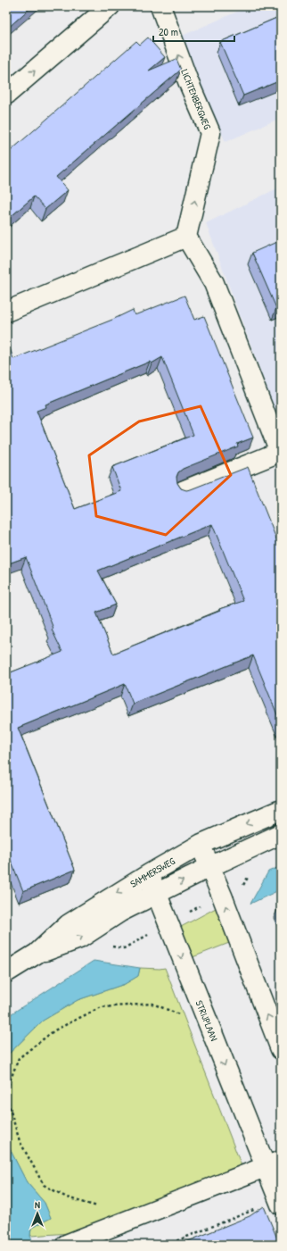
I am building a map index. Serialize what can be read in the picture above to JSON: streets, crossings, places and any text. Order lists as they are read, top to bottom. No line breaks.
{"streets":{"street":["LICHTENBERGWEG","SAMMERSWEG","STRIJPLAAN"]},"crossings":[["SAMMERSWEG","STRIJPLAAN"]],"one_way":["LICHTENBERGWEG"],"scale_bar":"20 m","north":"top"}
